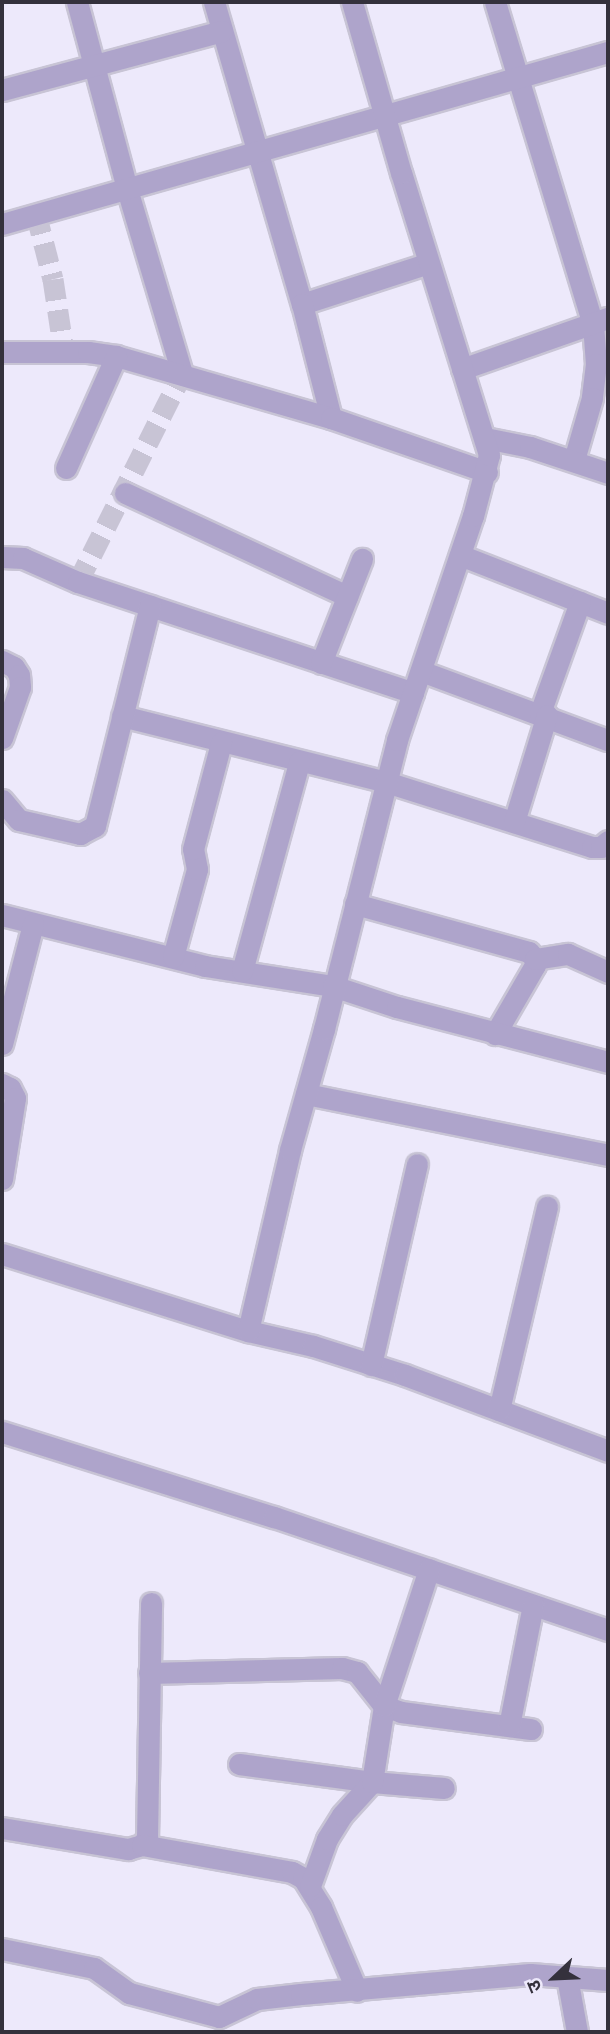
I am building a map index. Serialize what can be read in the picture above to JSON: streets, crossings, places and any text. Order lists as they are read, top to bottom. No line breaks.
{"north":"bottom left"}
